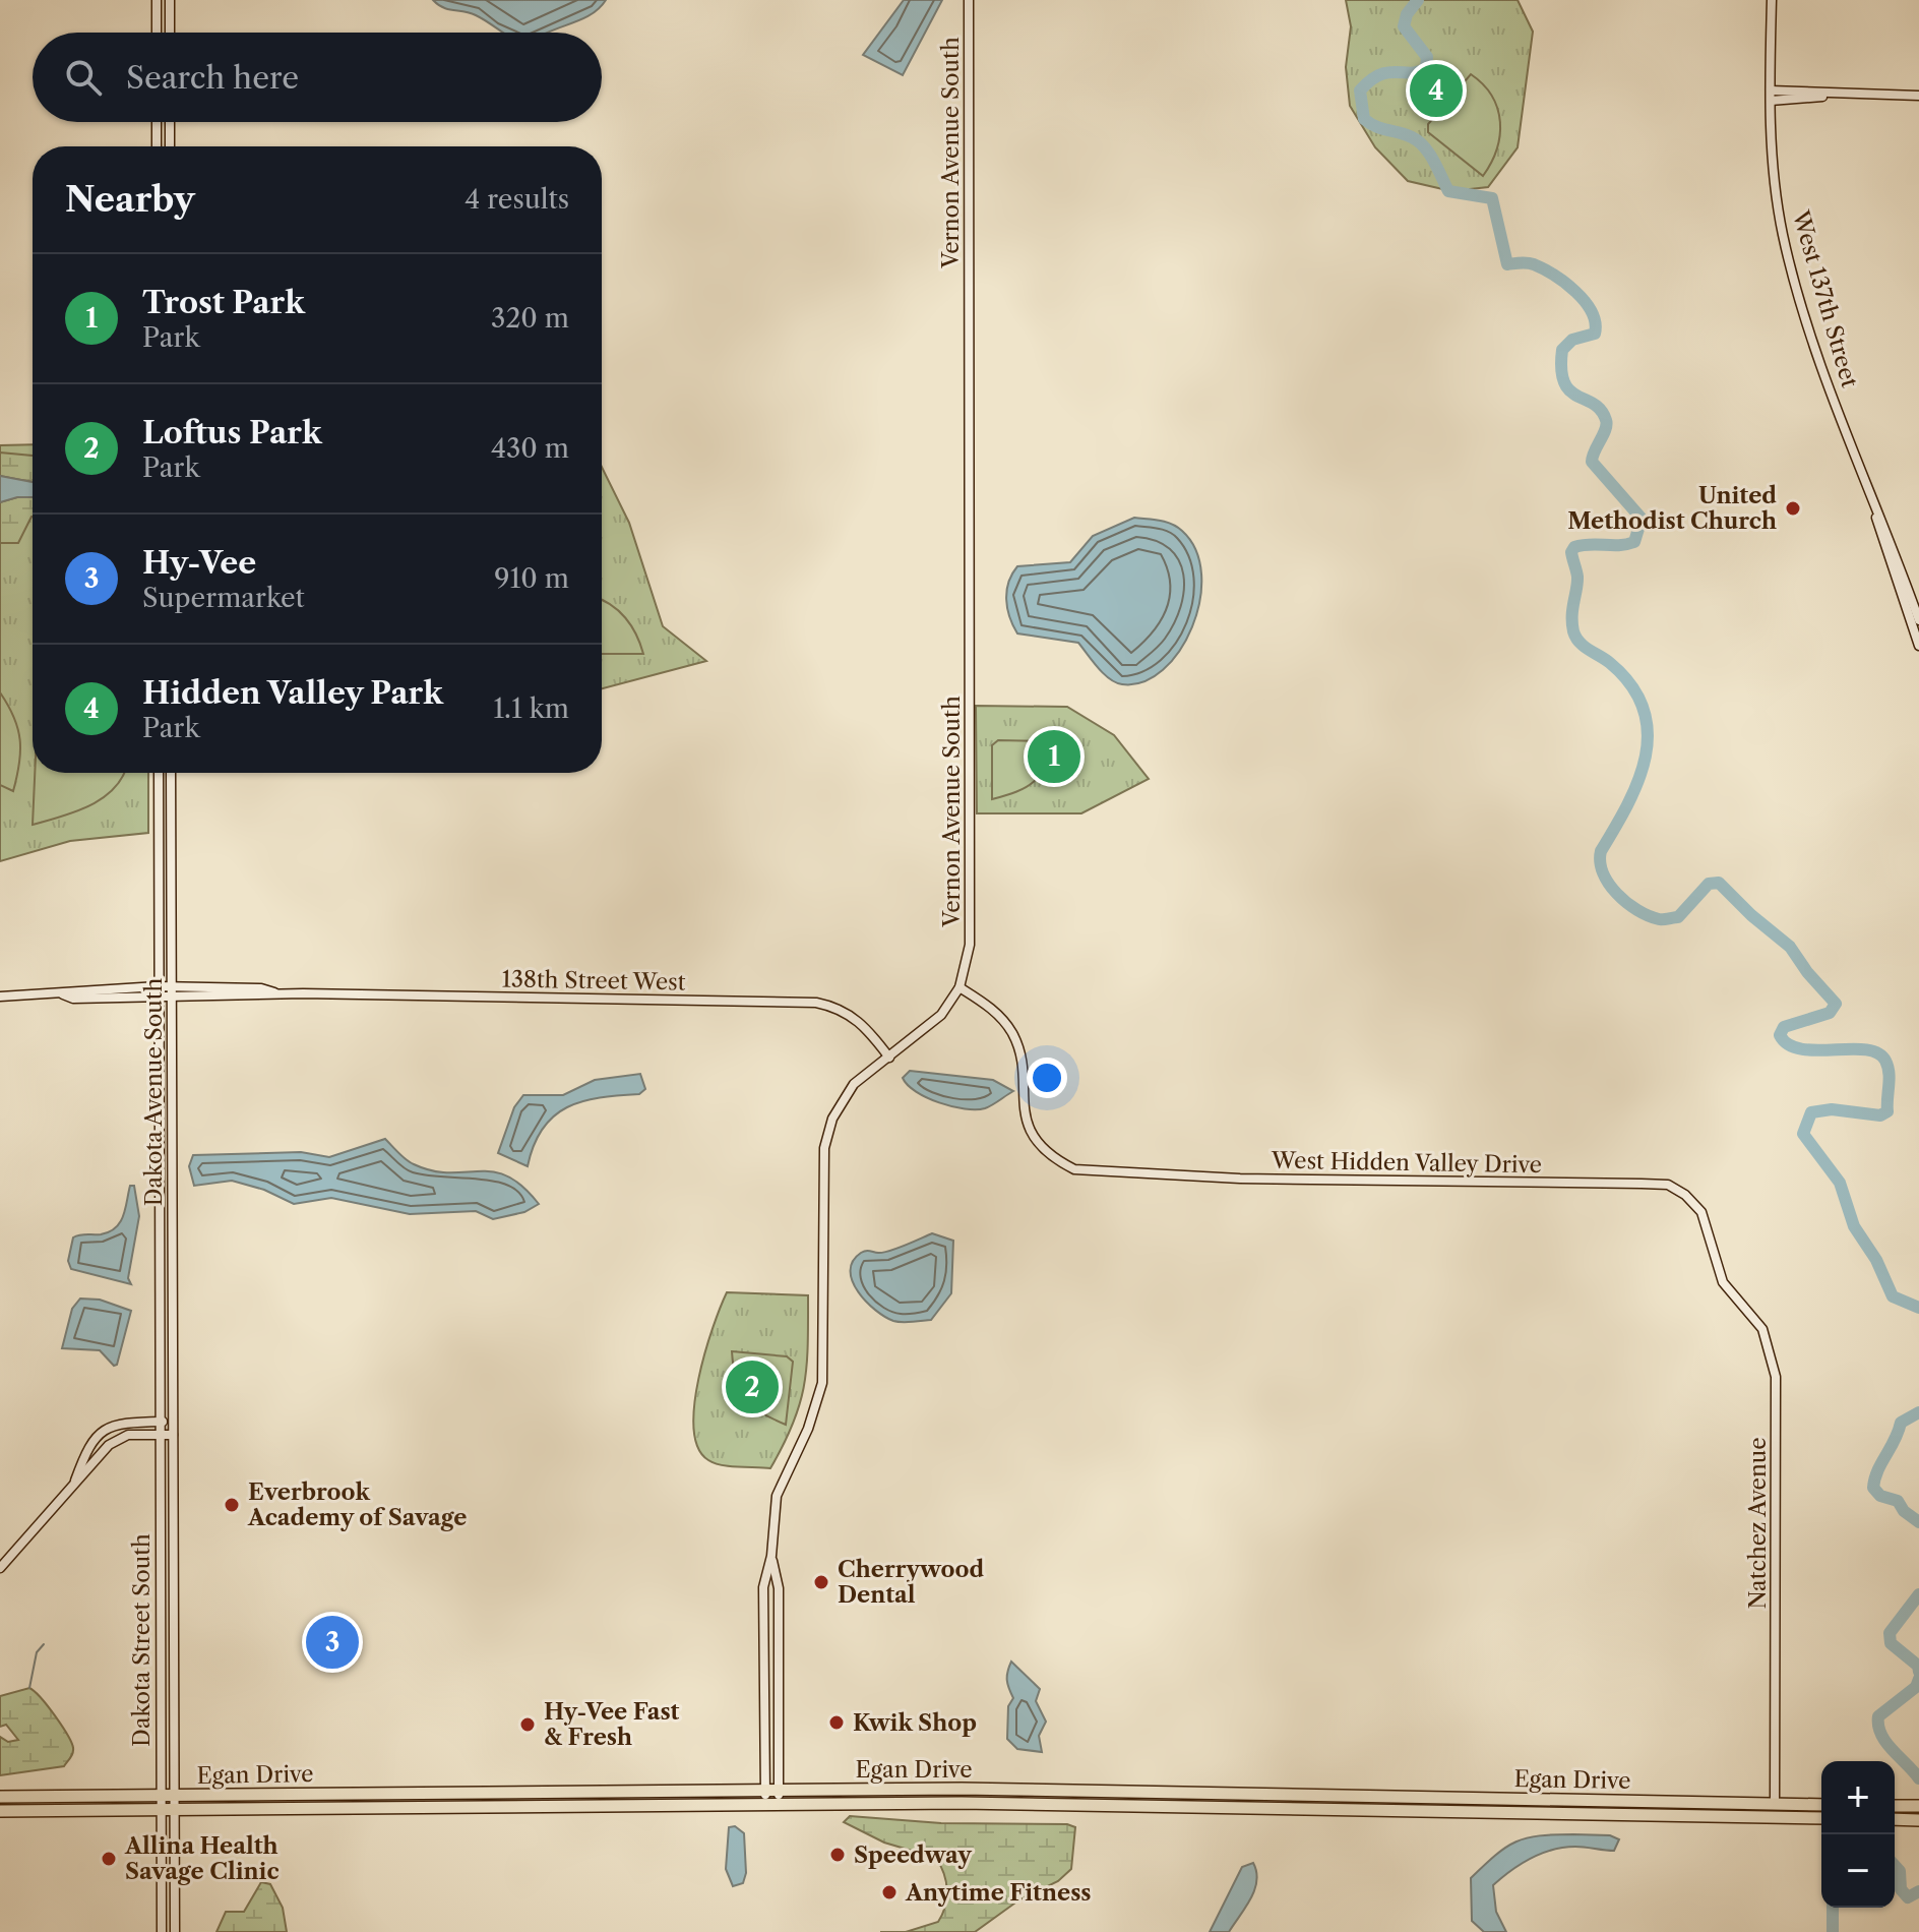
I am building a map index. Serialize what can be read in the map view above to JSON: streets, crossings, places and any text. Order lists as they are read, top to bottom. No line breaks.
{"streets":{"highway":["Egan Drive"],"street":["Vernon Avenue South","West 137th Street","138th Street West","Dakota Avenue South","West Hidden Valley Drive","Natchez Avenue","Dakota Street South"]},"crossings":[["Vernon Avenue South","138th Street West"],["Vernon Avenue South","West Hidden Valley Drive"],["Vernon Avenue South","Egan Drive"],["Dakota Avenue South","Dakota Street South"],["West Hidden Valley Drive","Natchez Avenue"],["Natchez Avenue","Egan Drive"],["Dakota Street South","Egan Drive"]],"places":["United Methodist Church","Everbrook Academy of Savage","Cherrywood Dental","Kwik Shop","Hy-Vee Fast & Fresh","Speedway","Allina Health Savage Clinic","Anytime Fitness"],"page":{"search":"Search here","pins":["4","1","2","3"],"heading":["Nearby","4 results"],"list":[{"mark":"1","name":"Trost Park","note":"Park","value":"320 m"},{"mark":"2","name":"Loftus Park","note":"Park","value":"430 m"},{"mark":"3","name":"Hy-Vee","note":"Supermarket","value":"910 m"},{"mark":"4","name":"Hidden Valley Park","note":"Park","value":"1.1 km"}],"map_buttons":["+","−"]}}
